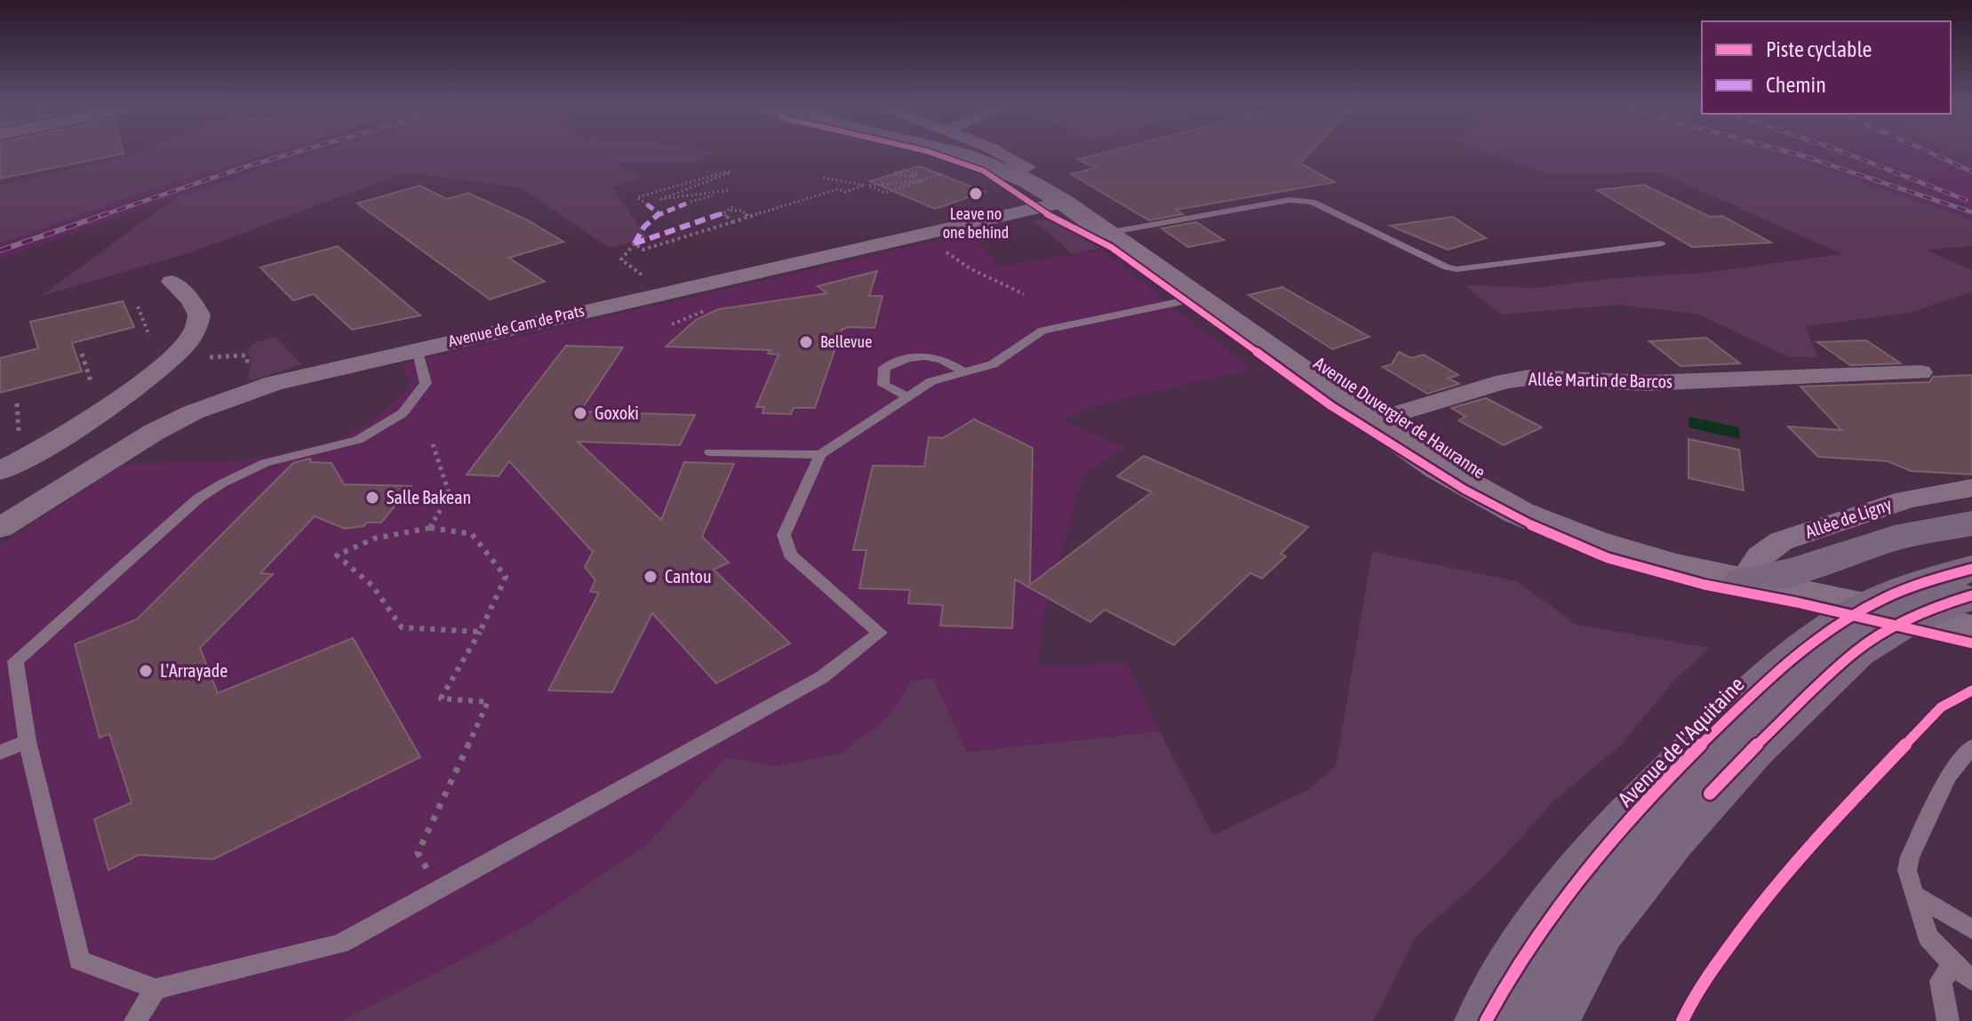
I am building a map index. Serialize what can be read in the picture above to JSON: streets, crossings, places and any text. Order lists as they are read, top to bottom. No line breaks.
{"streets":{"main road":["Avenue Duvergier de Hauranne","Avenue de l'Aquitaine"],"street":["Avenue de Cam de Prats","Allée Martin de Barcos","Allée de Ligny"]},"crossings":[["Avenue de Cam de Prats","Avenue Duvergier de Hauranne"],["Allée Martin de Barcos","Avenue Duvergier de Hauranne"],["Avenue Duvergier de Hauranne","Allée de Ligny"]],"places":["Leave no one behind","Bellevue","Goxoki","Salle Bakean","Cantou","L'Arrayade"],"legend":["Piste cyclable","Chemin"]}
